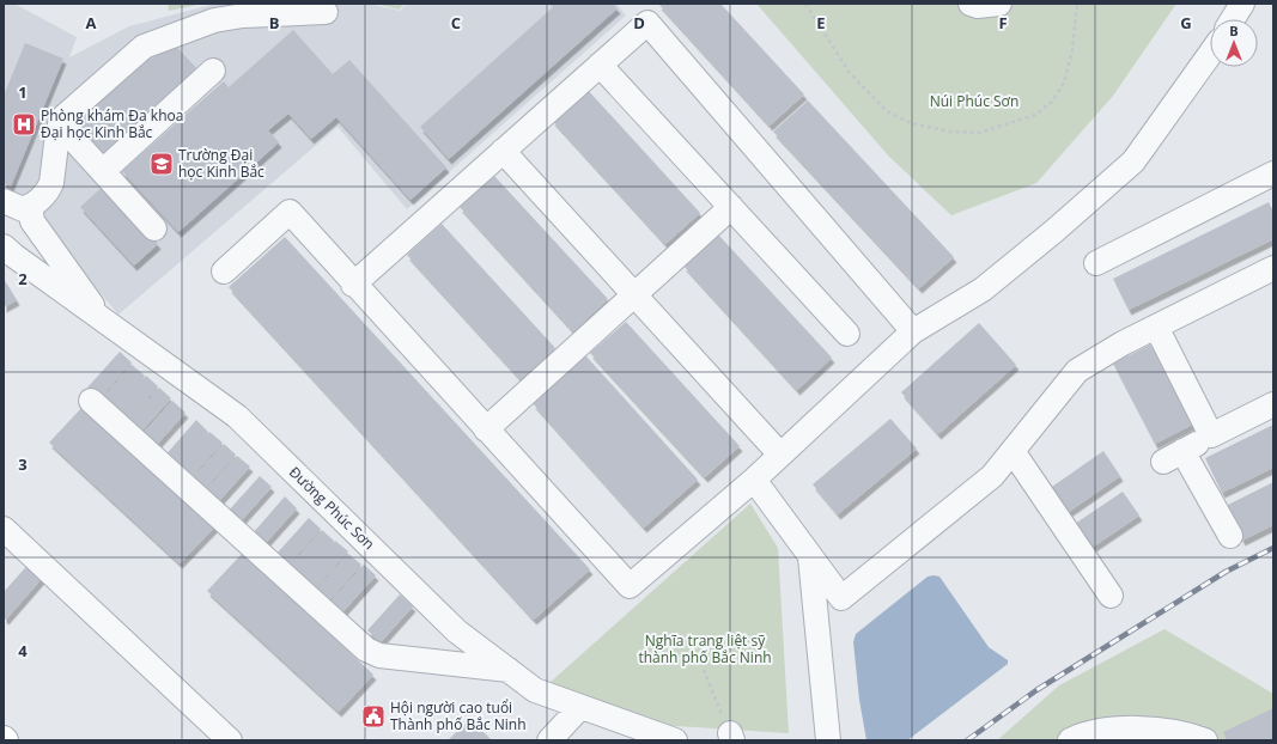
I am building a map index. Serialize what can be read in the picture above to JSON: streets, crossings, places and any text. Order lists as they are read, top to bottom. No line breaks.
{"streets":{"street":["Đường Phúc Sơn"]},"parks":["Núi Phúc Sơn","Nghĩa trang liệt sỹ thành phố Bắc Ninh"],"places":{"hospital":["Phòng khám Đa khoa Đại học Kinh Bắc"],"school or university":["Trường Đại học Kinh Bắc"],"public building":["Hội người cao tuổi Thành phố Bắc Ninh"]},"north":"top","grid":{"columns":["A","B","C","D","E","F","G"],"rows":["1","2","3","4"]}}
